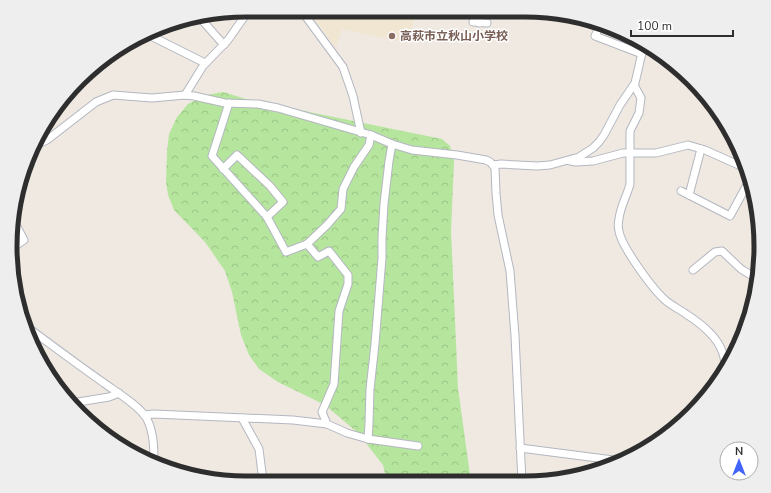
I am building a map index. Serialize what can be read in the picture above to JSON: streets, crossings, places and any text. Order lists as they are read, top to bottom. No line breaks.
{"places":["高萩市立秋山小学校"],"scale_bar":"100 m","north":"top"}
